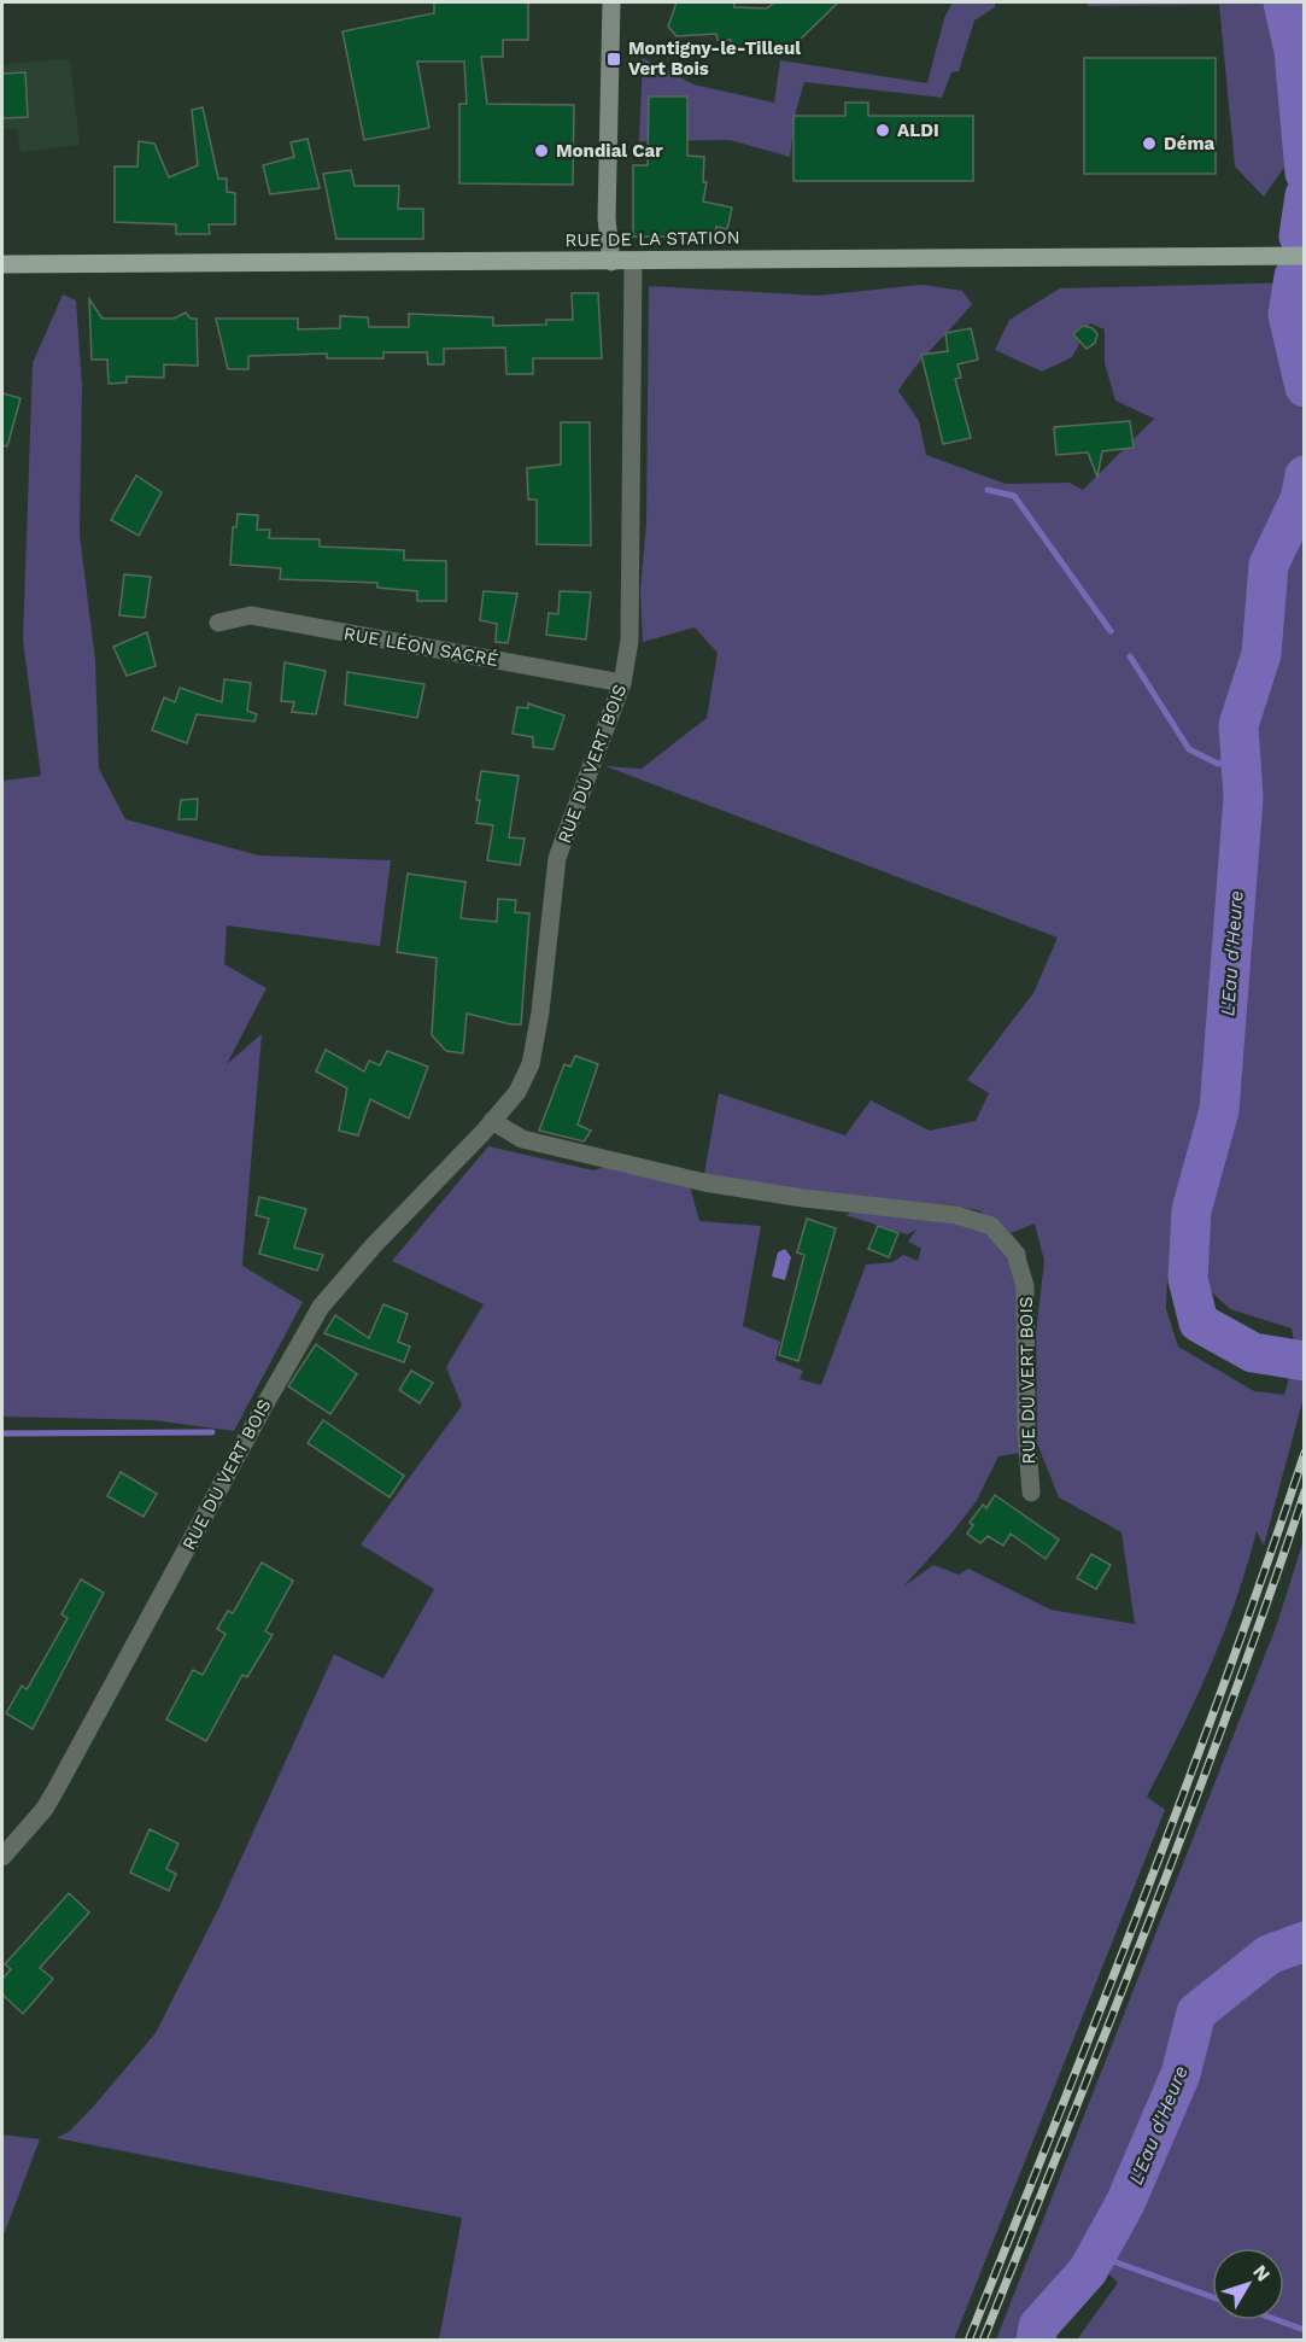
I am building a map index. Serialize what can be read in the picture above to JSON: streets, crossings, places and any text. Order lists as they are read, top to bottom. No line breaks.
{"streets":{"main road":["RUE DE LA STATION"],"street":["RUE LÉON SACRÉ","RUE DU VERT BOIS"]},"crossings":[["RUE DE LA STATION","RUE DU VERT BOIS"],["RUE LÉON SACRÉ","RUE DU VERT BOIS"]],"water":["L'Eau d'Heure"],"places":{"transit":["Montigny-le-Tilleul Vert Bois"],"other":["ALDI","Déma","Mondial Car"]},"north":"top right"}
